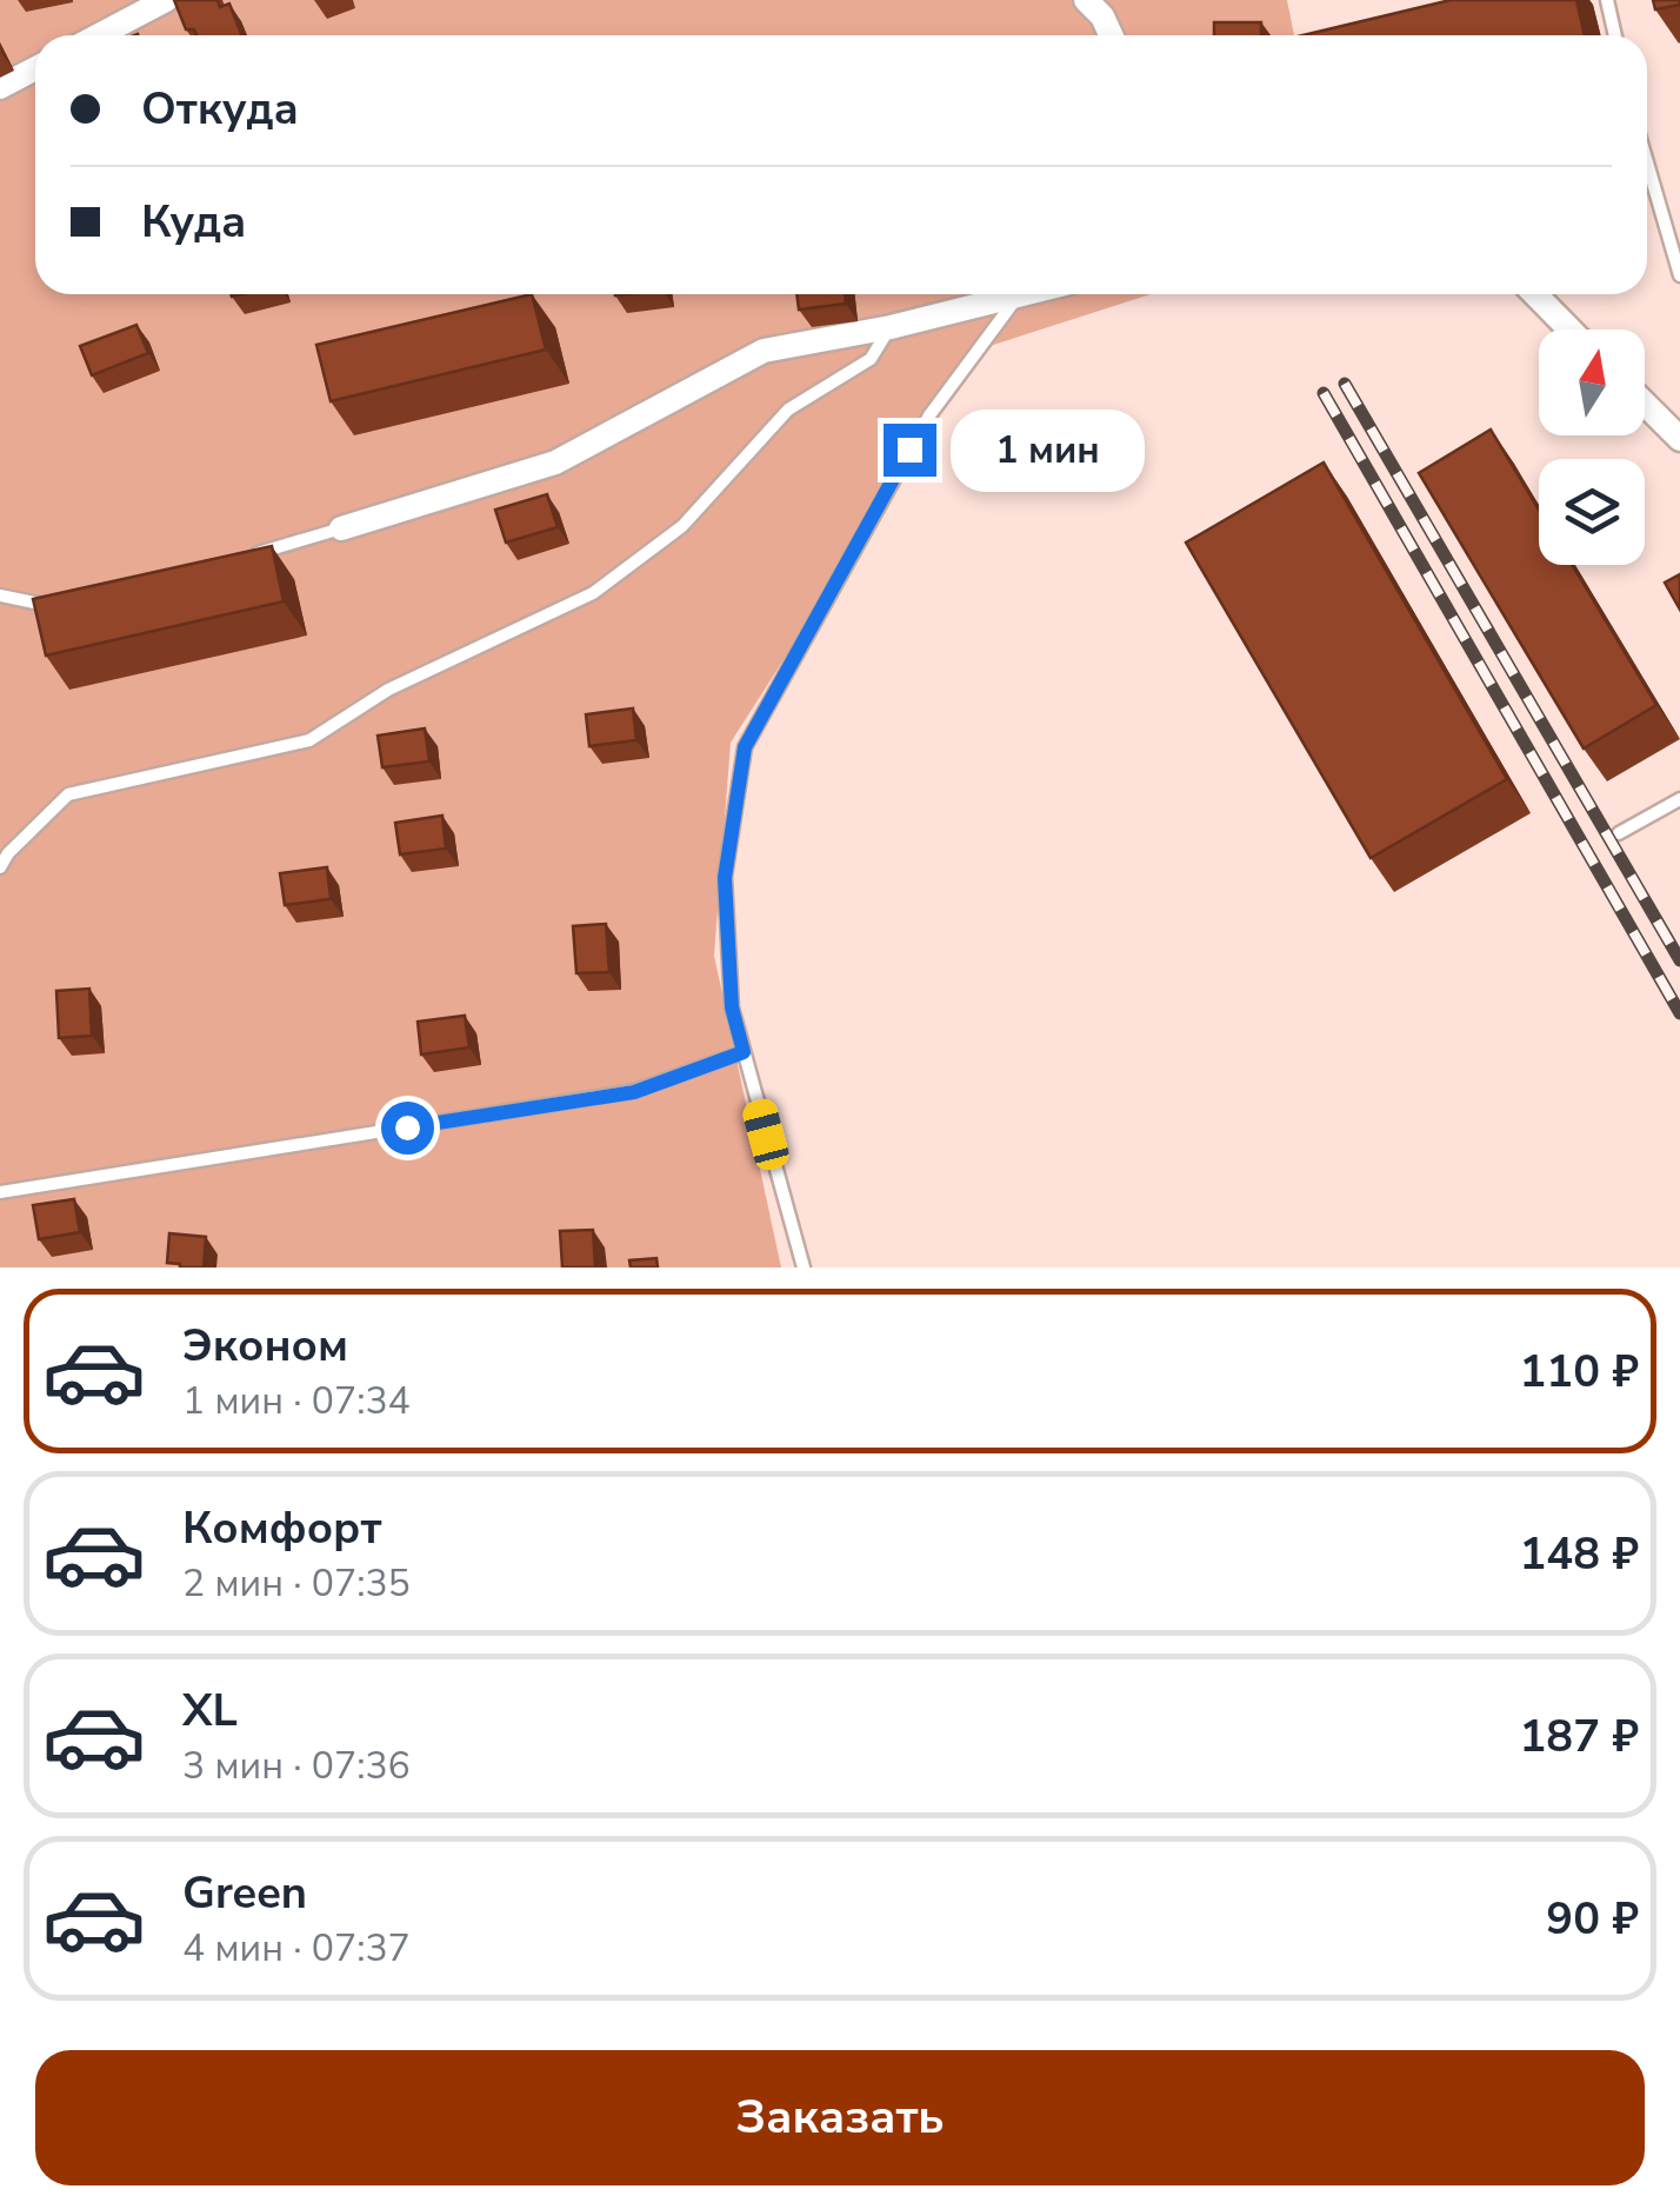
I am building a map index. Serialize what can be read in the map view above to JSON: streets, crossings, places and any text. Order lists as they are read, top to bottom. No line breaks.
{"north":"top","page":{"banner":["Откуда","Куда"],"bubble":"1 мин","list":[{"name":"Эконом","note":"1 мин · 07:34","value":"110 ₽"},{"name":"Комфорт","note":"2 мин · 07:35","value":"148 ₽"},{"name":"XL","note":"3 мин · 07:36","value":"187 ₽"},{"name":"Green","note":"4 мин · 07:37","value":"90 ₽"}],"buttons":"Заказать"}}
